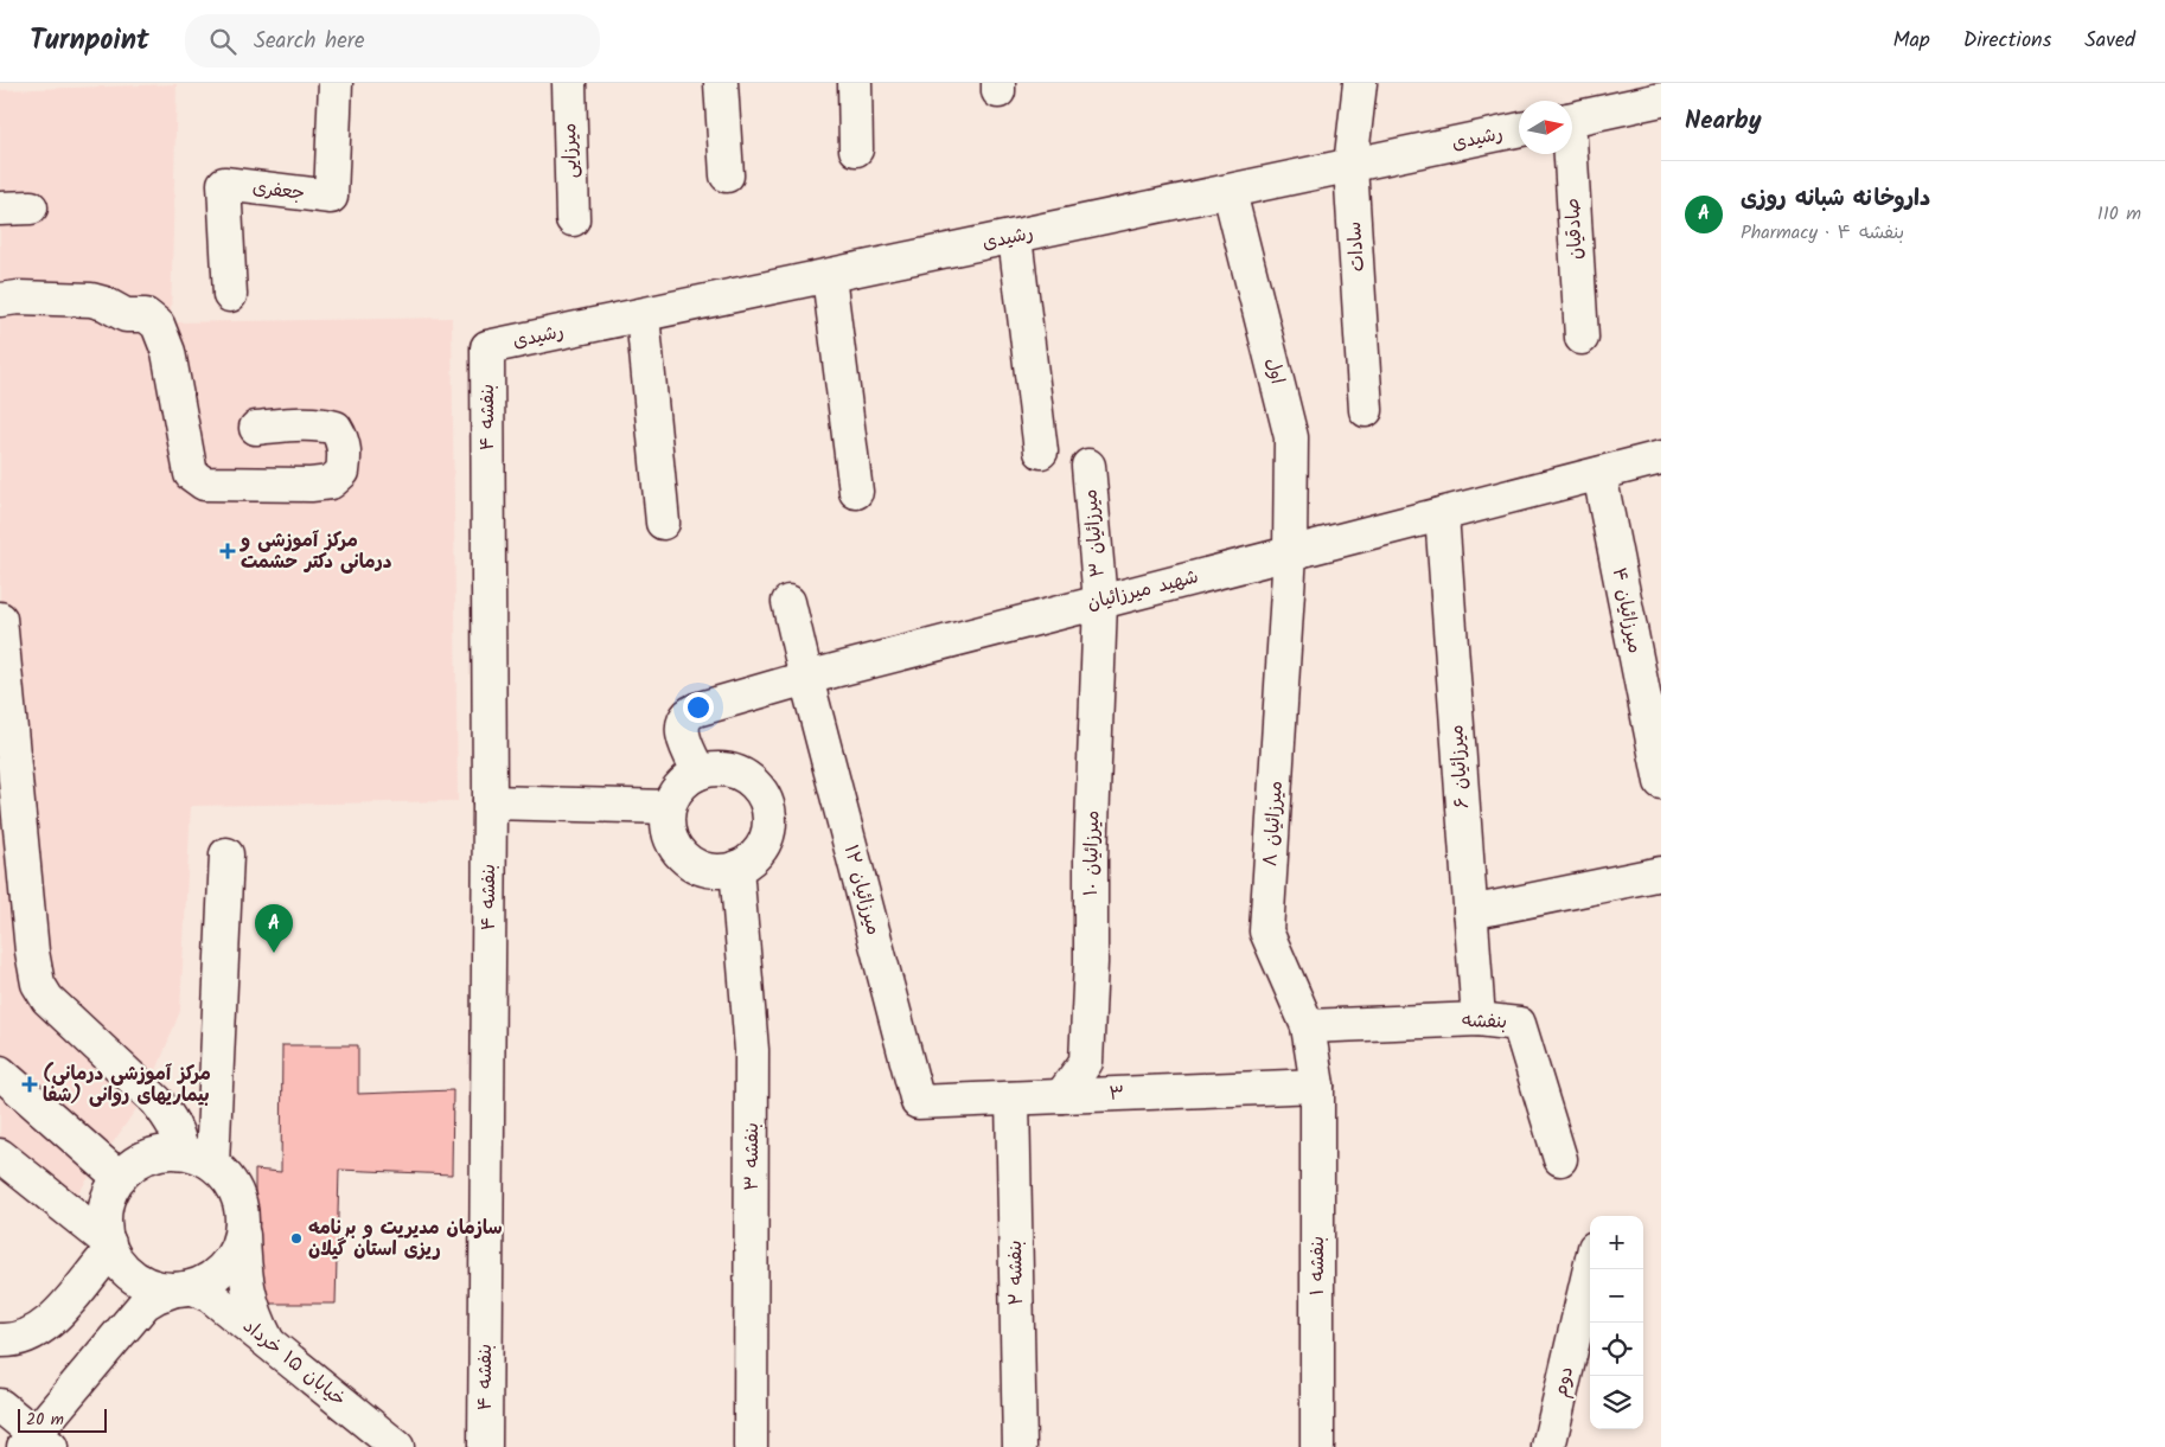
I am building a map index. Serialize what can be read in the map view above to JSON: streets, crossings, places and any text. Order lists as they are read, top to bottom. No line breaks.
{"streets":{"main road":["رشیدی","میرزایی","جعفری","صادقیان","سادات","اول","بنفشه ۴","میرزائیان ۳","شهید میرزائیان","میرزائیان ۴","میرزائیان ۶","میرزائیان ۸","میرزائیان ۱۰","میرزائیان ۱۲","بنفشه","۳","بنفشه ۳","بنفشه ۱","بنفشه ۲","خیابان ۱۵ خرداد","دوم"]},"crossings":[["رشیدی","سادات"],["رشیدی","اول"],["رشیدی","بنفشه ۴"],["اول","شهید میرزائیان"],["اول","میرزائیان ۸"],["میرزائیان ۳","شهید میرزائیان"],["میرزائیان ۳","میرزائیان ۱۰"],["شهید میرزائیان","میرزائیان ۴"],["شهید میرزائیان","میرزائیان ۶"],["شهید میرزائیان","میرزائیان ۸"],["شهید میرزائیان","میرزائیان ۱۰"],["شهید میرزائیان","میرزائیان ۱۲"],["شهید میرزائیان","بنفشه ۳"],["میرزائیان ۶","بنفشه"],["میرزائیان ۸","بنفشه"],["میرزائیان ۸","۳"],["میرزائیان ۸","بنفشه ۱"],["میرزائیان ۱۰","۳"],["میرزائیان ۱۲","۳"],["۳","بنفشه ۱"],["۳","بنفشه ۲"]],"places":{"health":["مرکز آموزشی و ‌درمانی دکتر حشمت","(مرکز آموزشی درمانی بیماریهای روانی (شفا"],"other":["سازمان مدیریت و برنامه ریزی استان گیلان"]},"scale_bar":"20 m","north":"right","page":{"header":"Turnpoint","search":"Search here","nav":["Map","Directions","Saved"],"heading":"Nearby","list":[{"mark":"A","name":"داروخانه شبانه روزی","note":"Pharmacy · بنفشه ۴","value":"110 m"}],"pins":"A","map_buttons":["+","−"],"scale":"20 m"}}
